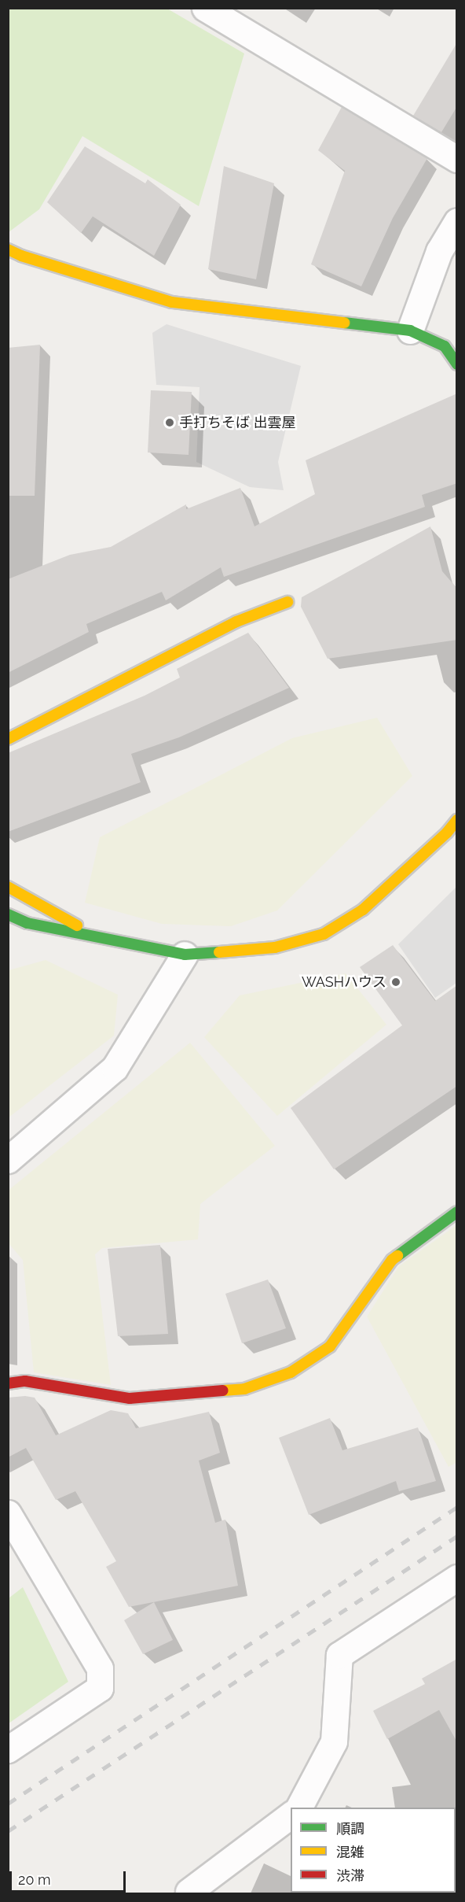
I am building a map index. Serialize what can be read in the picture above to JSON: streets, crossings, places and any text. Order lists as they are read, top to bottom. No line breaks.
{"places":["手打ちそば 出雲屋","WASHハウス"],"legend":["順調","混雑","渋滞"],"scale_bar":"20 m"}
